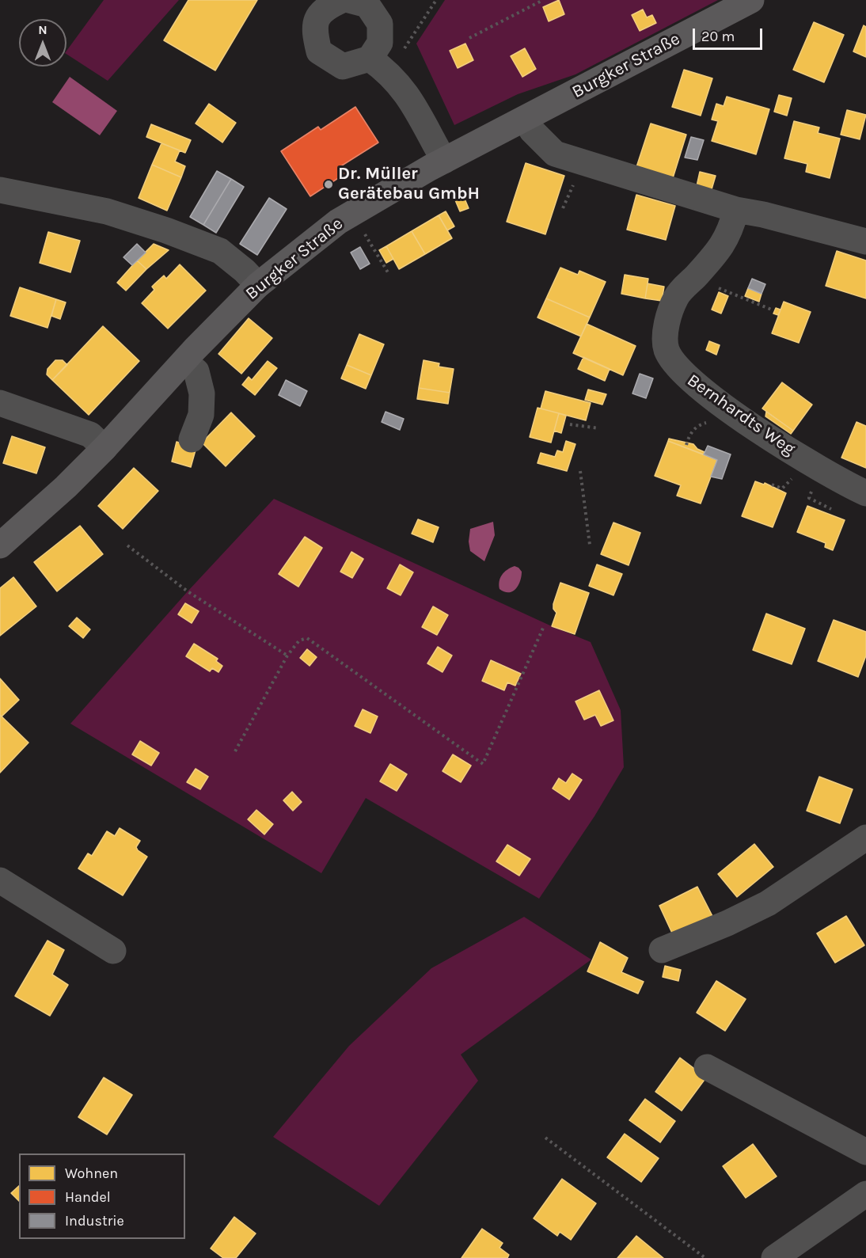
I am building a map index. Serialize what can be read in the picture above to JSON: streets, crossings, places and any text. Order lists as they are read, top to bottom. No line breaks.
{"streets":{"main road":["Burgker Straße"],"street":["Bernhardts Weg"]},"places":["Dr. Müller Gerätebau GmbH"],"legend":["Wohnen","Handel","Industrie"],"scale_bar":"20 m","north":"top"}
